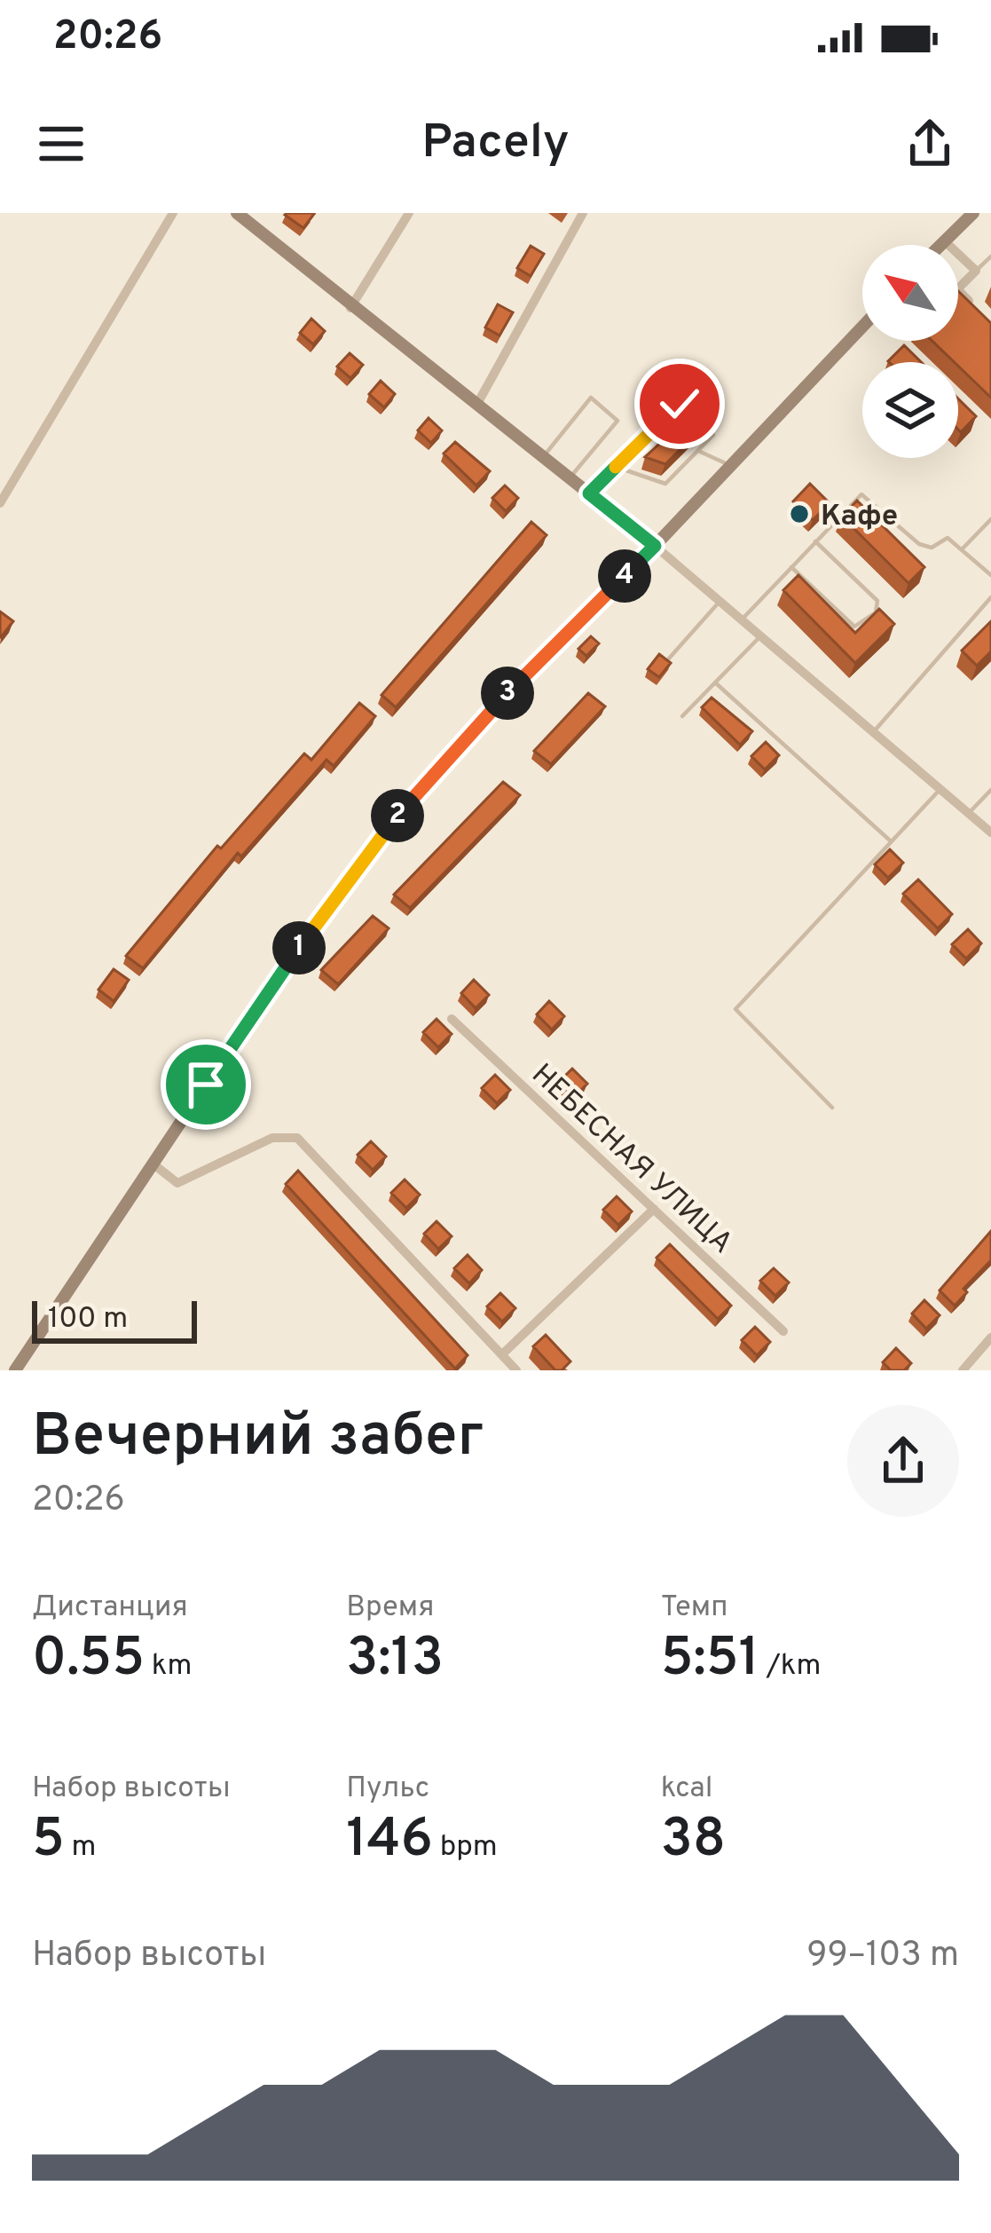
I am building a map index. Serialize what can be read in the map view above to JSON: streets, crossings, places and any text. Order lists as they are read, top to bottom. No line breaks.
{"streets":{"street":["НЕБЕСНАЯ УЛИЦА"]},"places":["Кафе"],"scale_bar":"100 m","north":"top left","page":{"status":"20:26","header":"Pacely","pins":["4","3","2","1"],"scale":"100 m","heading":["Вечерний забег","20:26"],"stats":[["Дистанция","0.55 km"],["Время","3:13"],["Темп","5:51 /km"],["Набор высоты","5 m"],["Пульс","146 bpm"],["kcal","38"]],"chart":["Набор высоты","99–103 m"]}}
